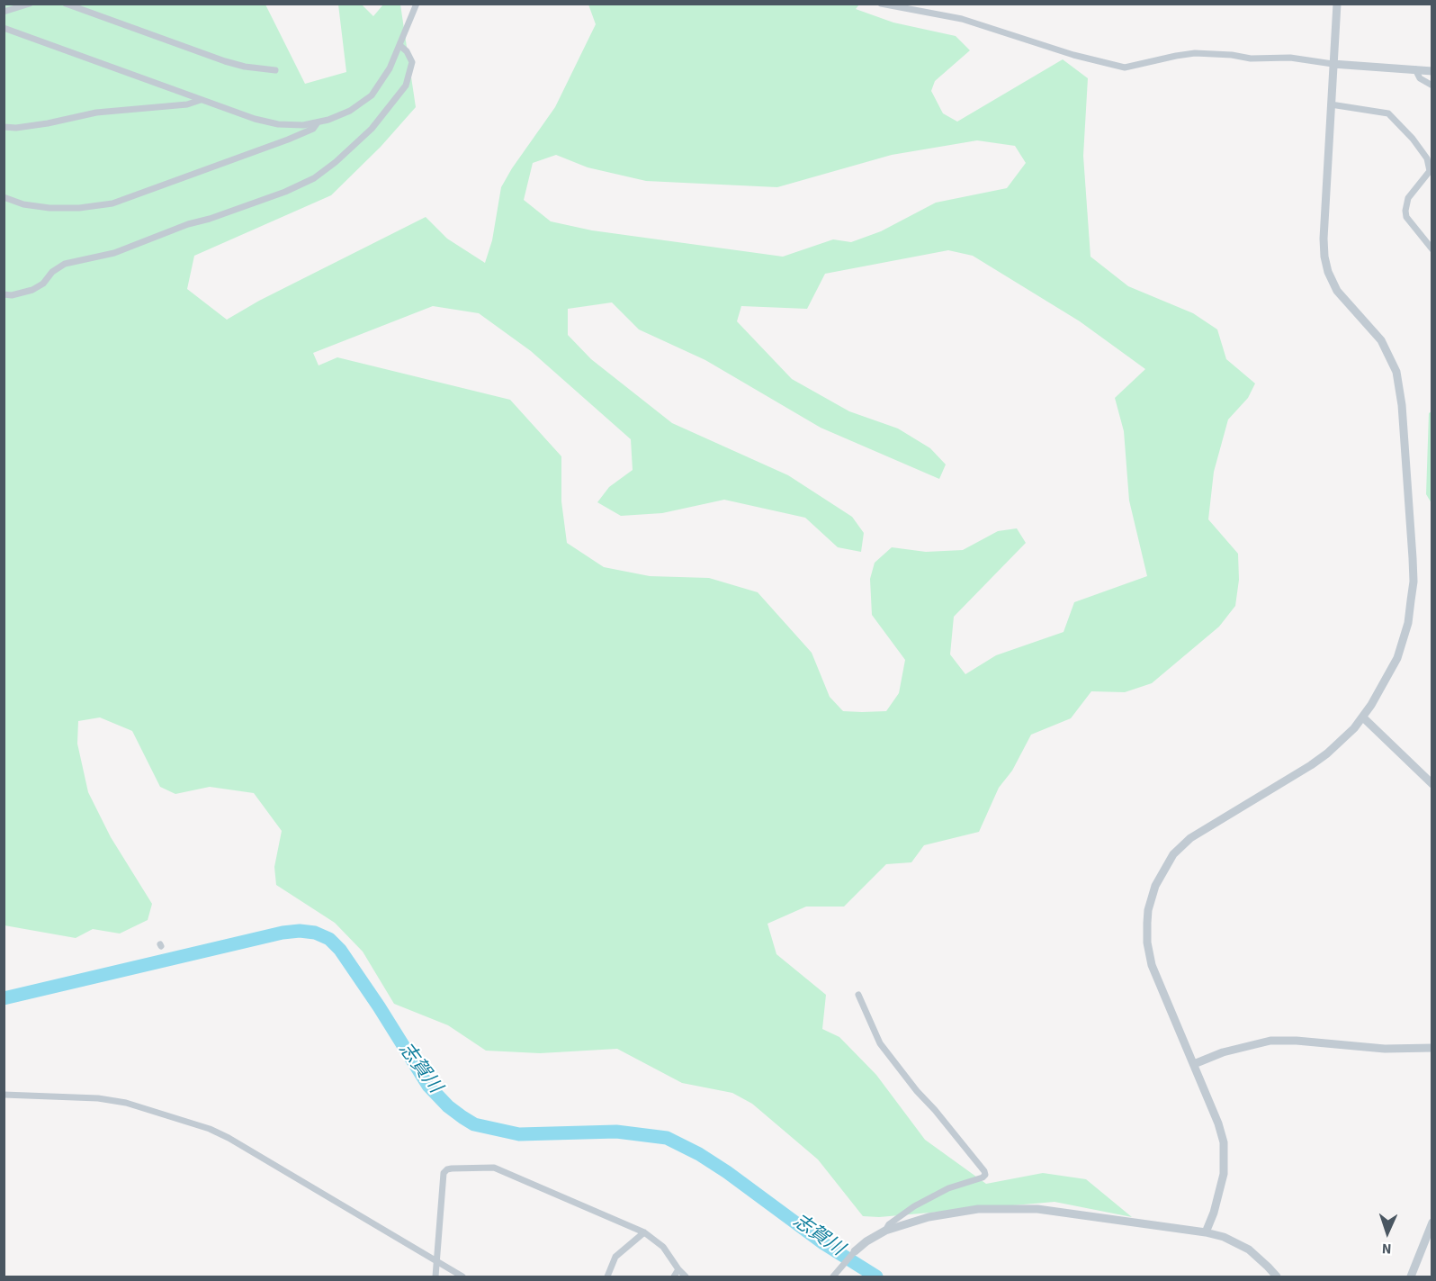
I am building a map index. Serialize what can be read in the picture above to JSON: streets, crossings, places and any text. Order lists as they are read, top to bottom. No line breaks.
{"water":["志賀川"],"north":"bottom"}
